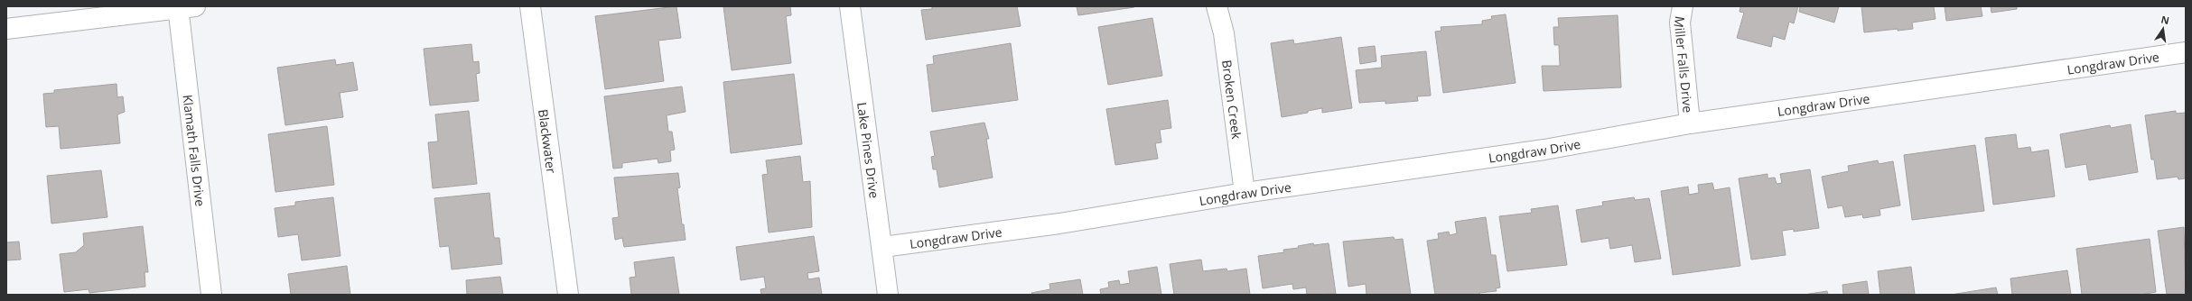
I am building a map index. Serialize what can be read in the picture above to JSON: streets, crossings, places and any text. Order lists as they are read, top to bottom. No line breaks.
{"streets":{"street":["Longdraw Drive","Miller Falls Drive","Broken Creek","Blackwater","Klamath Falls Drive","Lake Pines Drive"]},"crossings":[["Longdraw Drive","Miller Falls Drive"],["Longdraw Drive","Broken Creek"],["Longdraw Drive","Lake Pines Drive"]],"north":"top"}
